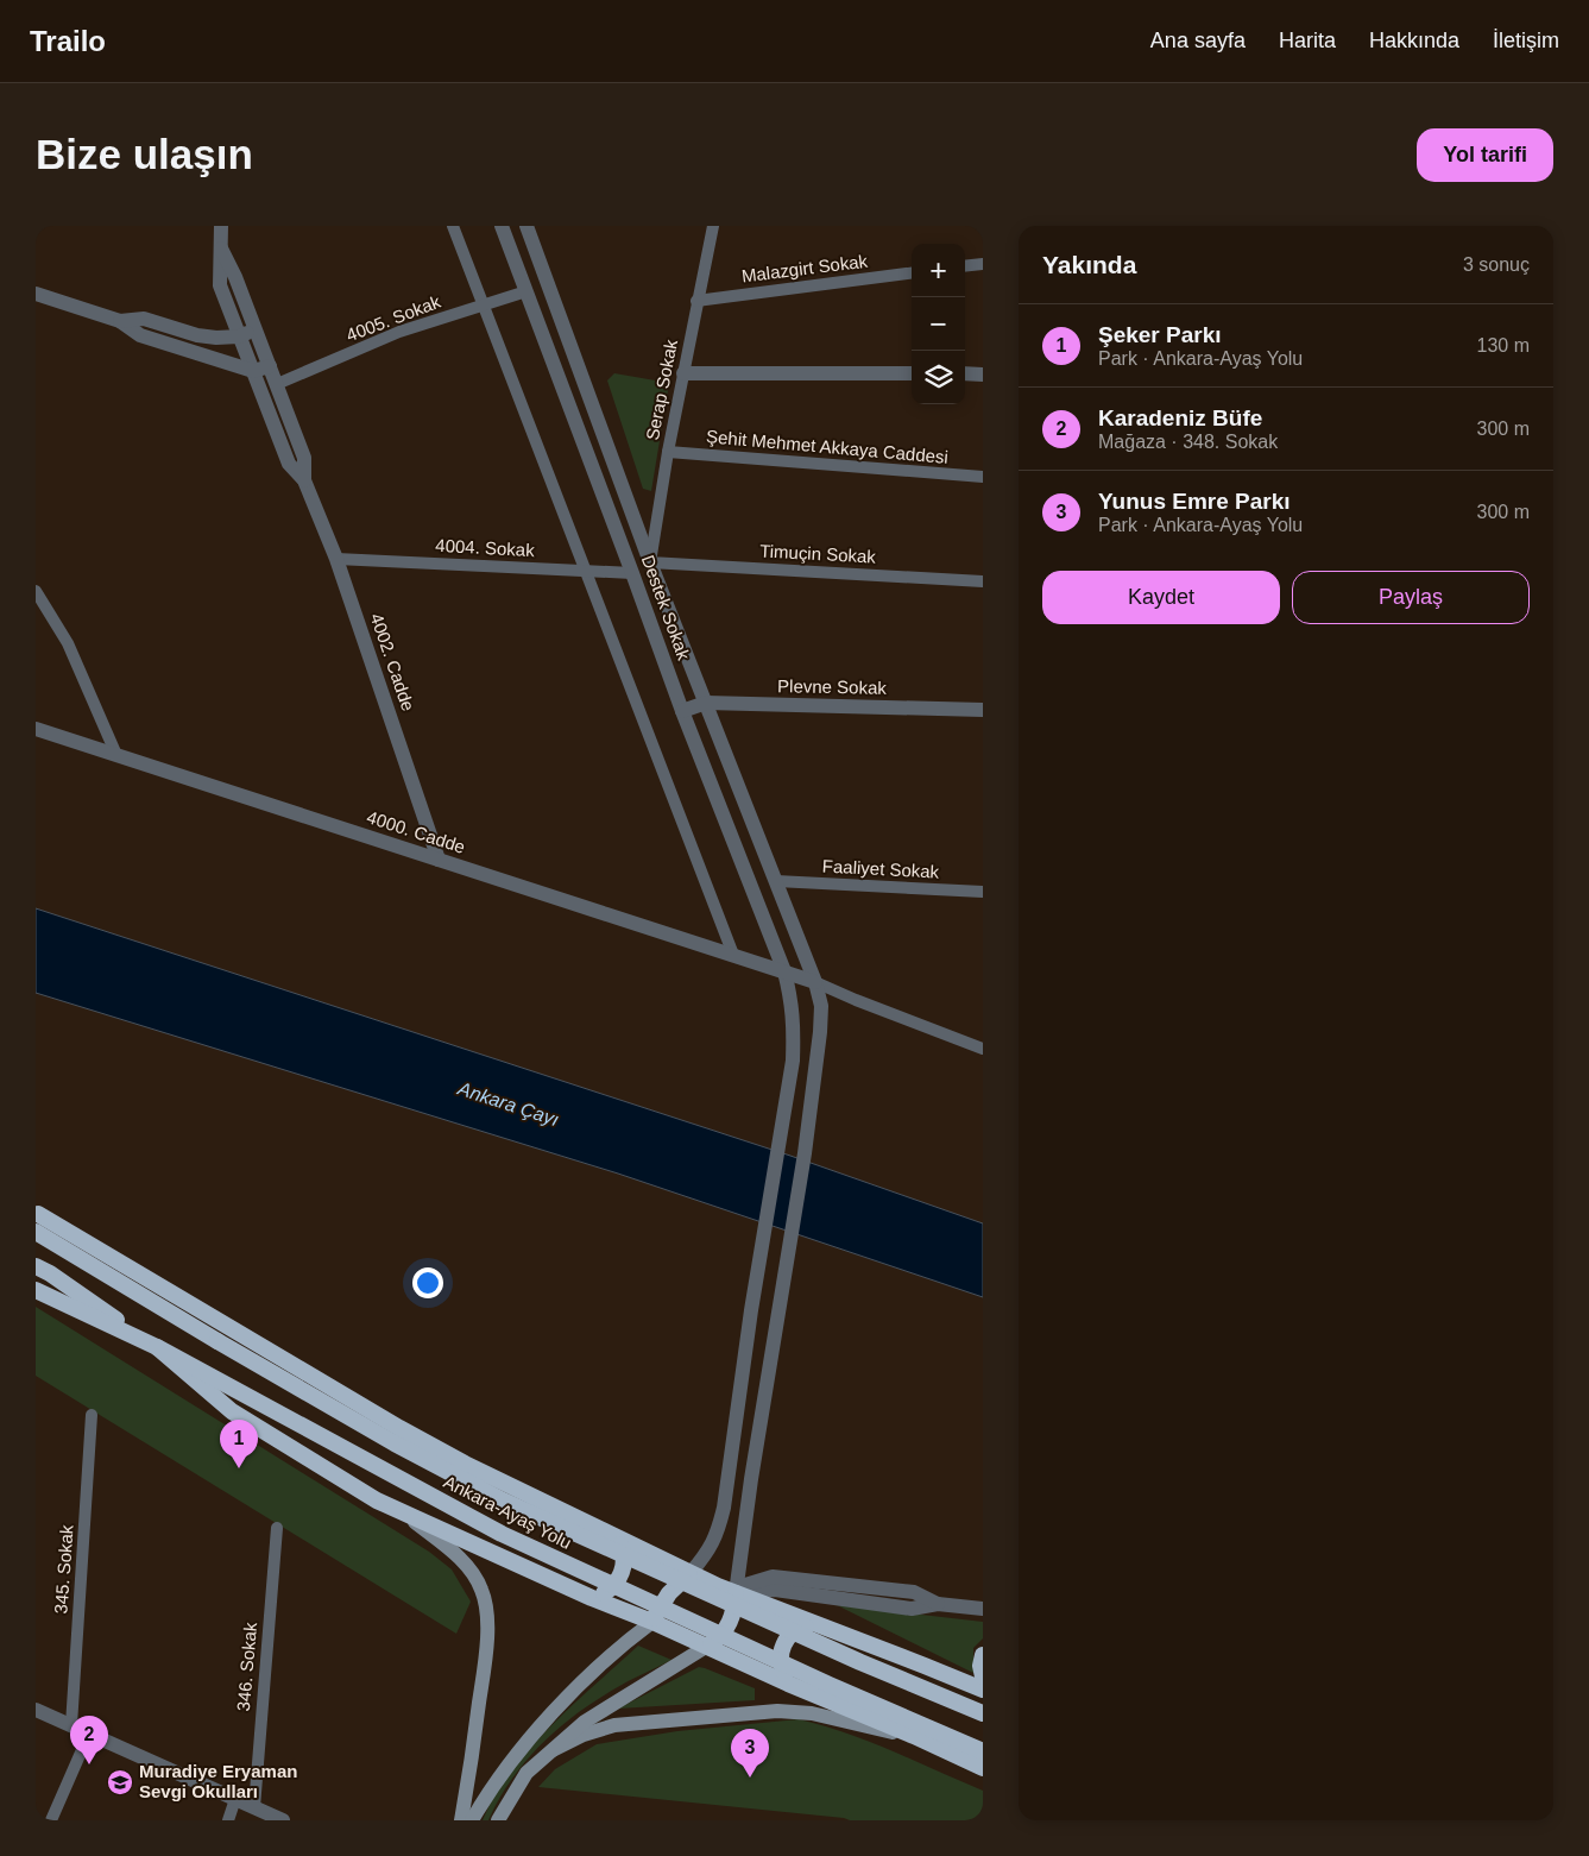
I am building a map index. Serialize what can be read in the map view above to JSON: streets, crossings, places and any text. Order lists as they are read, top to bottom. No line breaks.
{"streets":{"highway":["Ankara-Ayaş Yolu"],"street":["Malazgirt Sokak","4005. Sokak","Serap Sokak","Şehit Mehmet Akkaya Caddesi","4004. Sokak","Timuçin Sokak","Destek Sokak","4002. Cadde","Plevne Sokak","4000. Cadde","Faaliyet Sokak","345. Sokak","346. Sokak"]},"crossings":[["Malazgirt Sokak","Serap Sokak"],["4005. Sokak","Destek Sokak"],["4005. Sokak","4002. Cadde"],["Serap Sokak","Şehit Mehmet Akkaya Caddesi"],["Serap Sokak","Timuçin Sokak"],["Serap Sokak","Destek Sokak"],["4004. Sokak","Destek Sokak"],["4004. Sokak","4002. Cadde"],["Timuçin Sokak","Destek Sokak"],["Destek Sokak","Plevne Sokak"],["Destek Sokak","4000. Cadde"],["Destek Sokak","Faaliyet Sokak"],["4002. Cadde","4000. Cadde"]],"water":["Ankara Çayı"],"places":{"school or university":["Muradiye Eryaman Sevgi Okulları"]},"page":{"header":"Trailo","nav":["Ana sayfa","Harita","Hakkında","İletişim"],"buttons":["Yol tarifi",["Kaydet","Paylaş"]],"title":"Bize ulaşın","heading":["Yakında","3 sonuç"],"map_buttons":["+","−"],"list":[{"mark":"1","name":"Şeker Parkı","note":"Park · Ankara-Ayaş Yolu","value":"130 m"},{"mark":"2","name":"Karadeniz Büfe","note":"Mağaza · 348. Sokak","value":"300 m"},{"mark":"3","name":"Yunus Emre Parkı","note":"Park · Ankara-Ayaş Yolu","value":"300 m"}],"pins":["1","2","3"]}}
